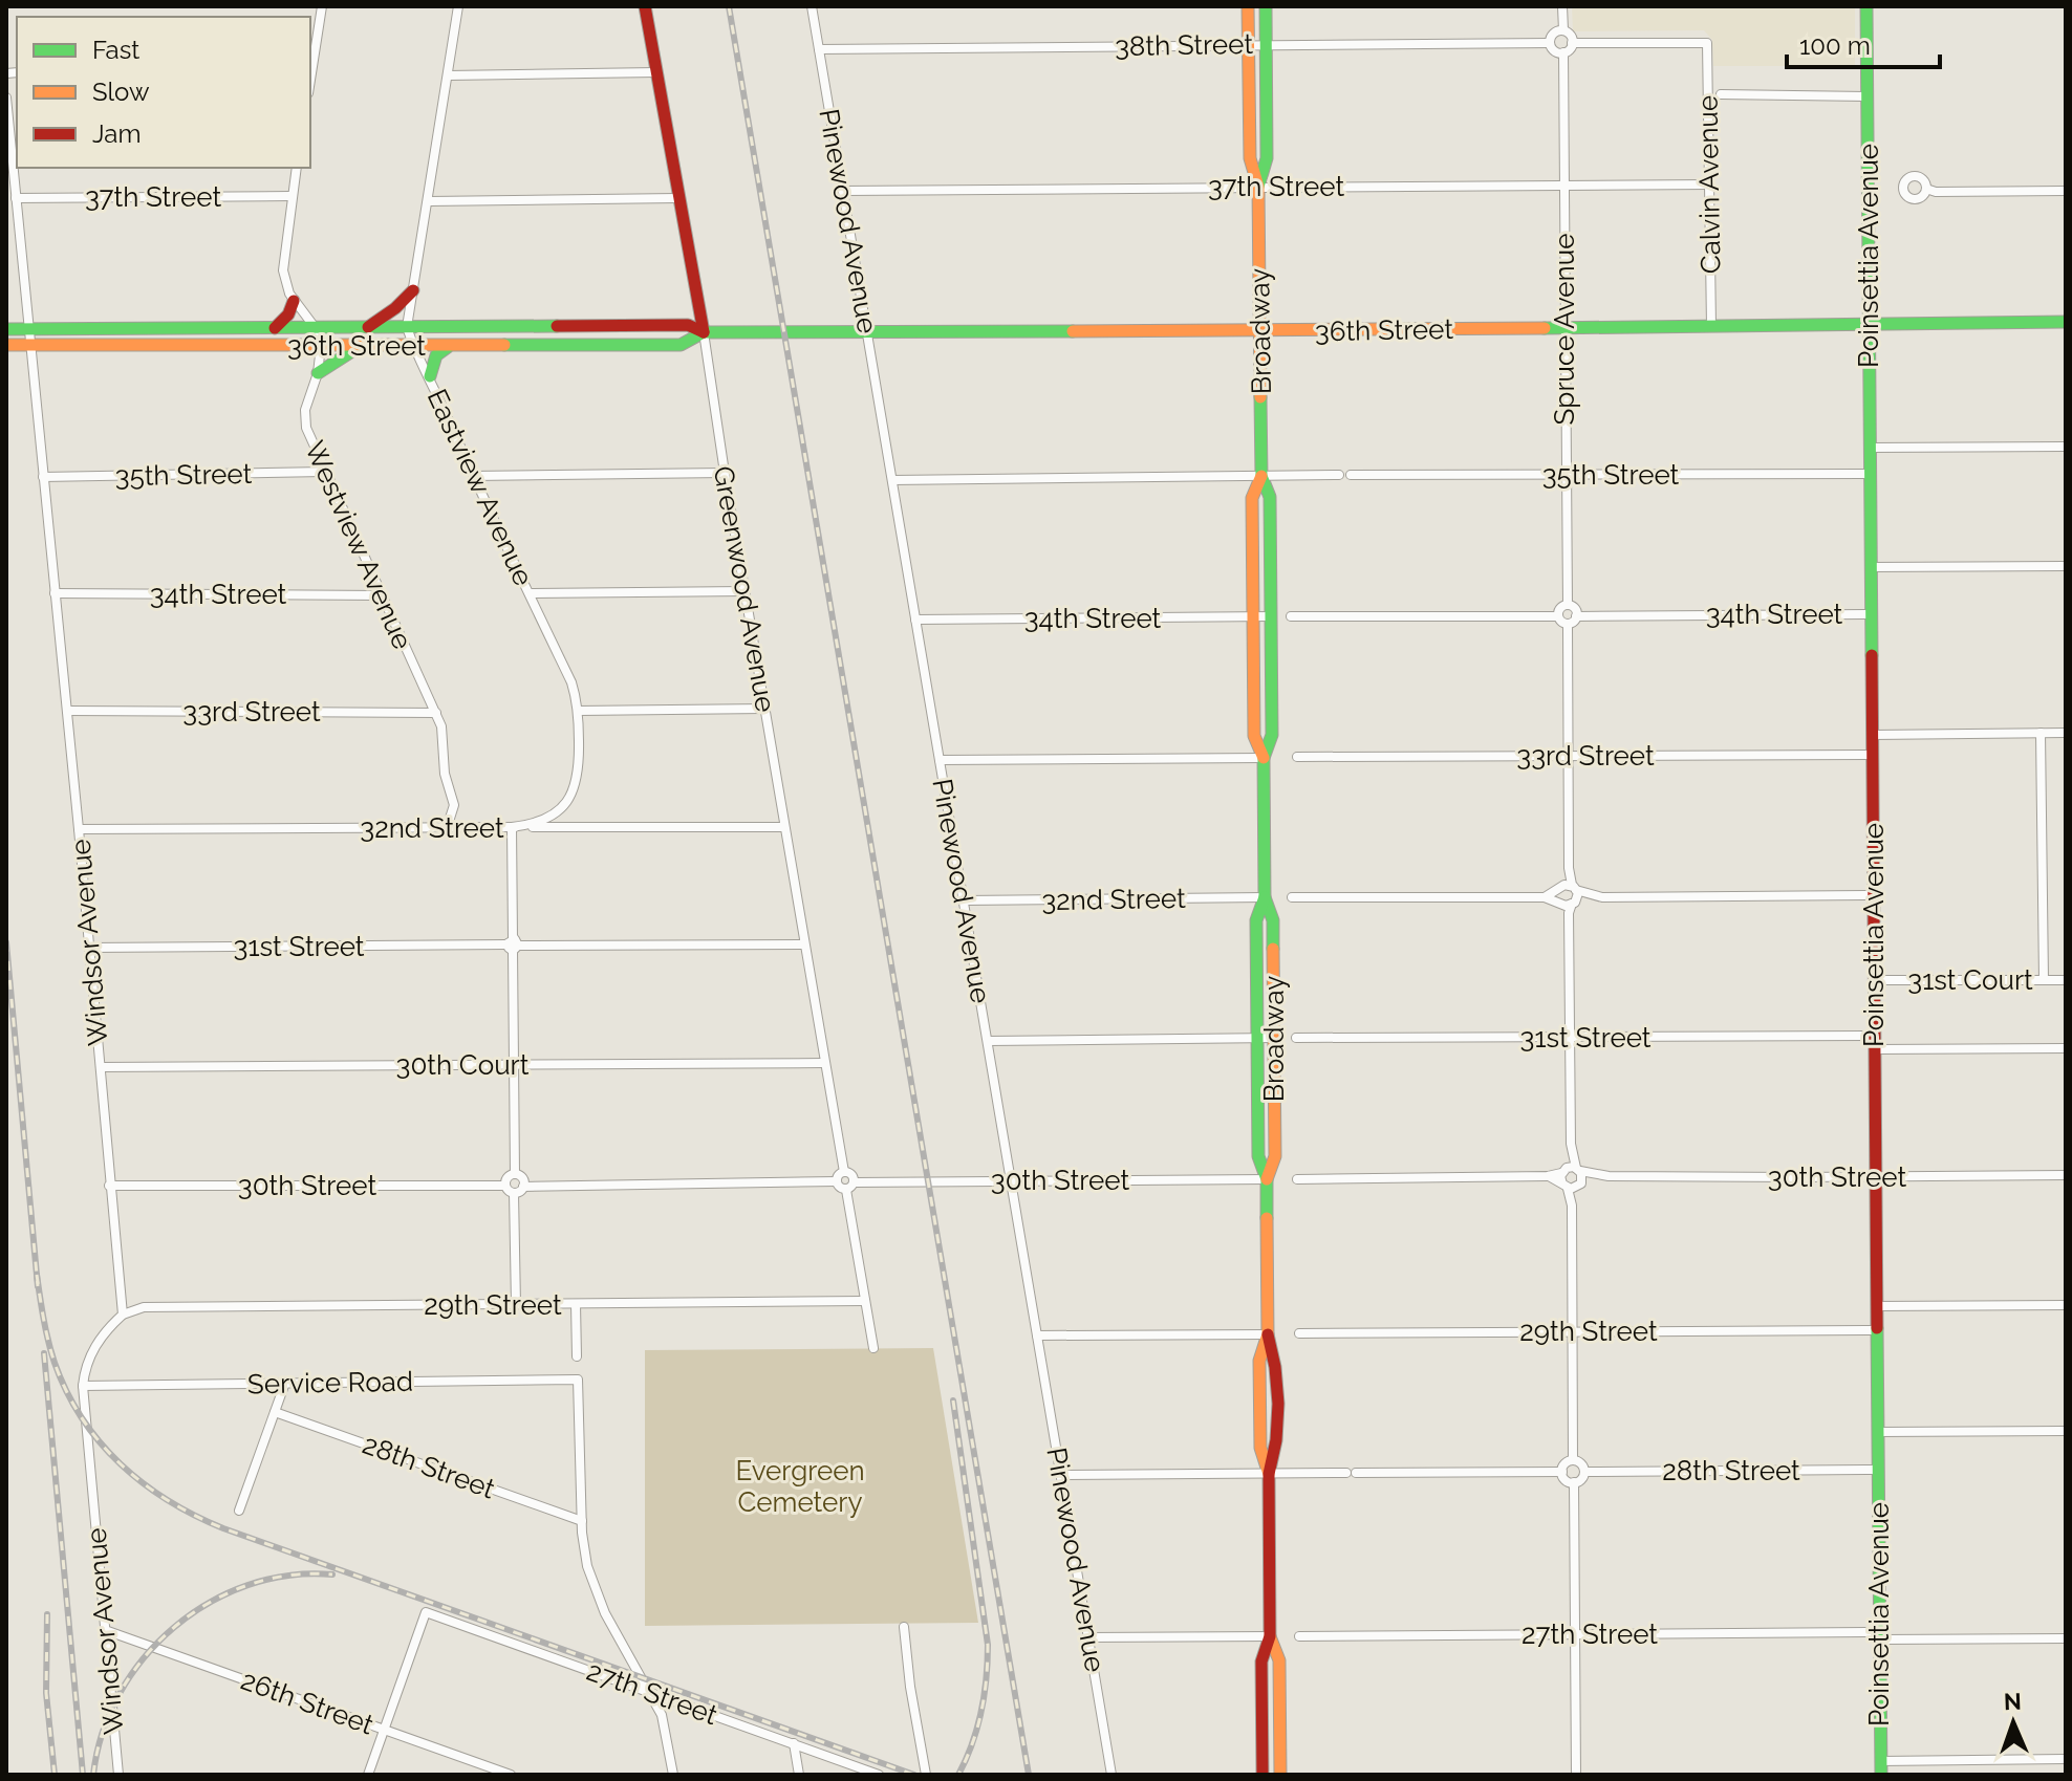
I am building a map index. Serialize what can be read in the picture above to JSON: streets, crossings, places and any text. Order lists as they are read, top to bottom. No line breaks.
{"streets":{"street":["38th Street","Calvin Avenue","37th Street","Pinewood Avenue","Poinsettia Avenue","Spruce Avenue","36th Street","Broadway","35th Street","Eastview Avenue","Westview Avenue","Greenwood Avenue","34th Street","33rd Street","32nd Street","Windsor Avenue","31st Street","31st Court","30th Court","30th Street","29th Street","Service Road","28th Street","27th Street","26th Street"]},"crossings":[["38th Street","Calvin Avenue"],["38th Street","Pinewood Avenue"],["38th Street","Spruce Avenue"],["38th Street","Broadway"],["Calvin Avenue","37th Street"],["Calvin Avenue","Spruce Avenue"],["Calvin Avenue","36th Street"],["37th Street","Pinewood Avenue"],["37th Street","Spruce Avenue"],["37th Street","Broadway"],["37th Street","Westview Avenue"],["37th Street","Windsor Avenue"],["Pinewood Avenue","36th Street"],["Pinewood Avenue","34th Street"],["Pinewood Avenue","32nd Street"],["Pinewood Avenue","30th Street"],["Poinsettia Avenue","36th Street"],["Poinsettia Avenue","35th Street"],["Poinsettia Avenue","34th Street"],["Poinsettia Avenue","33rd Street"],["Poinsettia Avenue","31st Street"],["Poinsettia Avenue","31st Court"],["Poinsettia Avenue","30th Street"],["Poinsettia Avenue","29th Street"],["Poinsettia Avenue","28th Street"],["Poinsettia Avenue","27th Street"],["Spruce Avenue","36th Street"],["Spruce Avenue","35th Street"],["Spruce Avenue","34th Street"],["36th Street","Broadway"],["36th Street","Eastview Avenue"],["36th Street","Westview Avenue"],["36th Street","Greenwood Avenue"],["36th Street","Windsor Avenue"],["Broadway","34th Street"],["Broadway","32nd Street"],["Broadway","30th Street"],["35th Street","Westview Avenue"],["35th Street","Windsor Avenue"],["Eastview Avenue","32nd Street"],["Westview Avenue","34th Street"],["Westview Avenue","33rd Street"],["Westview Avenue","32nd Street"],["Greenwood Avenue","32nd Street"],["Greenwood Avenue","31st Street"],["Greenwood Avenue","30th Court"],["Greenwood Avenue","30th Street"],["34th Street","Windsor Avenue"],["33rd Street","Windsor Avenue"],["32nd Street","Windsor Avenue"],["Windsor Avenue","31st Street"],["Windsor Avenue","30th Court"],["Windsor Avenue","30th Street"],["Windsor Avenue","29th Street"],["Windsor Avenue","Service Road"],["Windsor Avenue","26th Street"],["Service Road","28th Street"],["27th Street","26th Street"]],"parks":["Evergreen Cemetery"],"legend":["Fast","Slow","Jam"],"scale_bar":"100 m","north":"top"}
